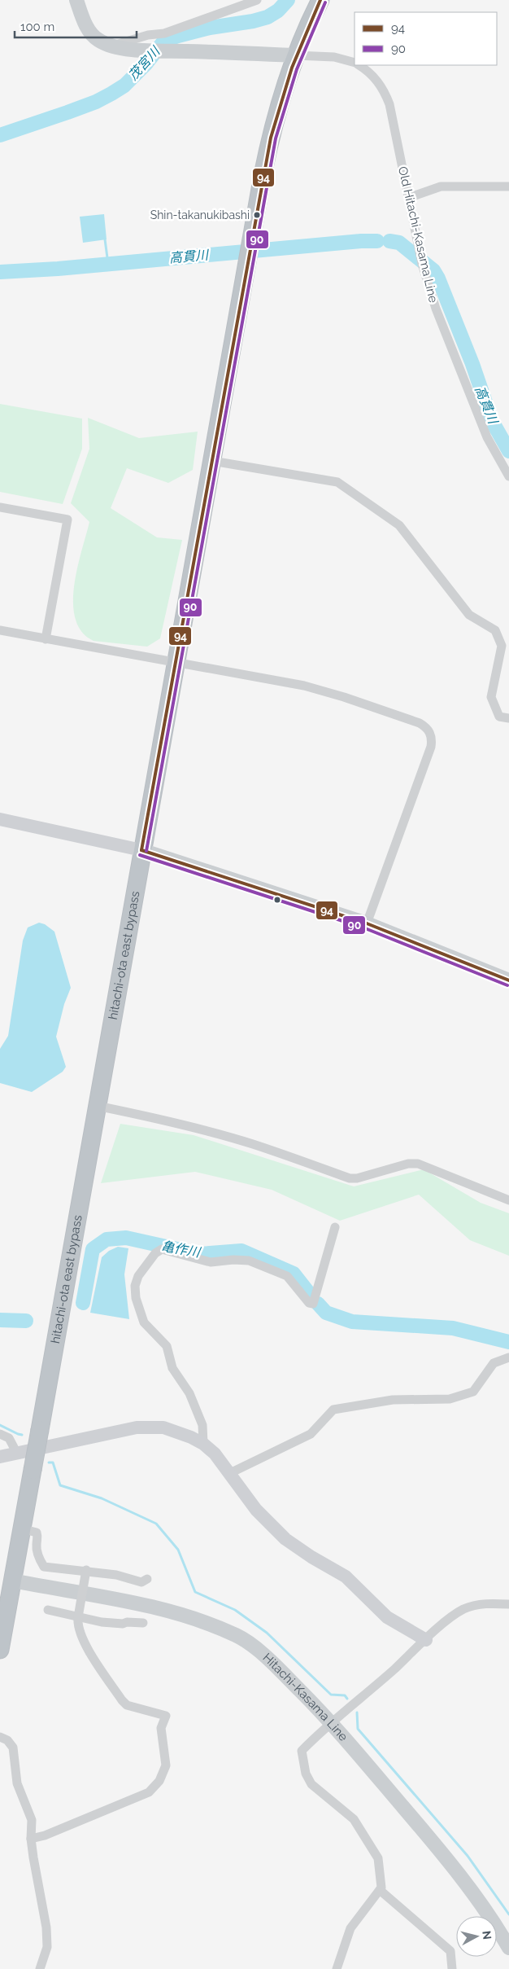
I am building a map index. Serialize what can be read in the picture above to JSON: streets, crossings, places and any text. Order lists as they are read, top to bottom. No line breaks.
{"streets":{"highway":["hitachi-ota east bypass"],"main road":["Hitachi-Kasama Line"],"street":["Old Hitachi-Kasama Line"]},"crossings":[["Old Hitachi-Kasama Line","hitachi-ota east bypass"],["hitachi-ota east bypass","Hitachi-Kasama Line"]],"water":["茂宮川","高貫川","亀作川"],"places":["Shin-takanukibashi"],"lines":["transit line 94","transit line 90"],"legend":["94","90"],"scale_bar":"100 m","north":"right"}
